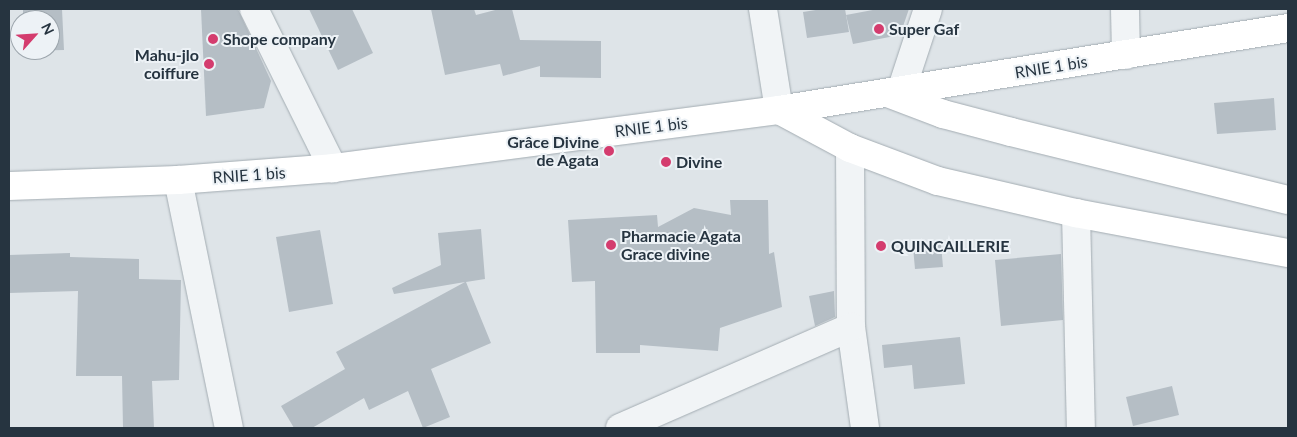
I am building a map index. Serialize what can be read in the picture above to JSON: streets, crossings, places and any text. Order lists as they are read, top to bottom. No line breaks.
{"streets":{"main road":["RNIE 1 bis"]},"places":["Super Gaf","Shope company","Mahu-jlo coiffure","Grâce Divine de Agata","Divine","Pharmacie Agata Grace divine","QUINCAILLERIE"],"north":"top right"}
